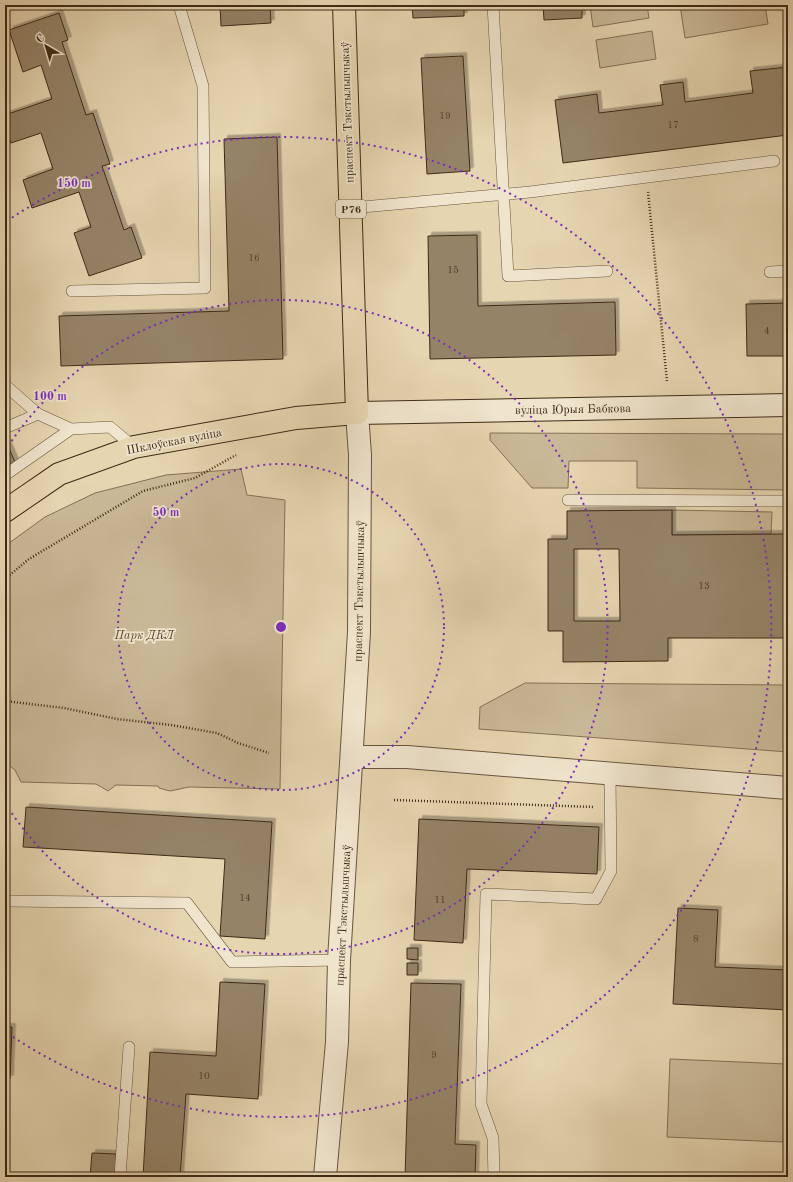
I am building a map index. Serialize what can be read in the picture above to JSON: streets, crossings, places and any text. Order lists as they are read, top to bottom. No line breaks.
{"streets":{"main road":["праспект Тэкстыльшчыкаў","Р76","Шклоўская вуліца"],"street":["вуліца Юрыя Бабкова"]},"crossings":[["праспект Тэкстыльшчыкаў","вуліца Юрыя Бабкова"],["праспект Тэкстыльшчыкаў","Шклоўская вуліца"],["вуліца Юрыя Бабкова","Шклоўская вуліца"]],"parks":["Парк ДКЛ"],"house_numbers":["19","17","16","15","4","13","14","11","8","9","10"],"north":"top left","rings":["150 m","100 m","50 m"]}
